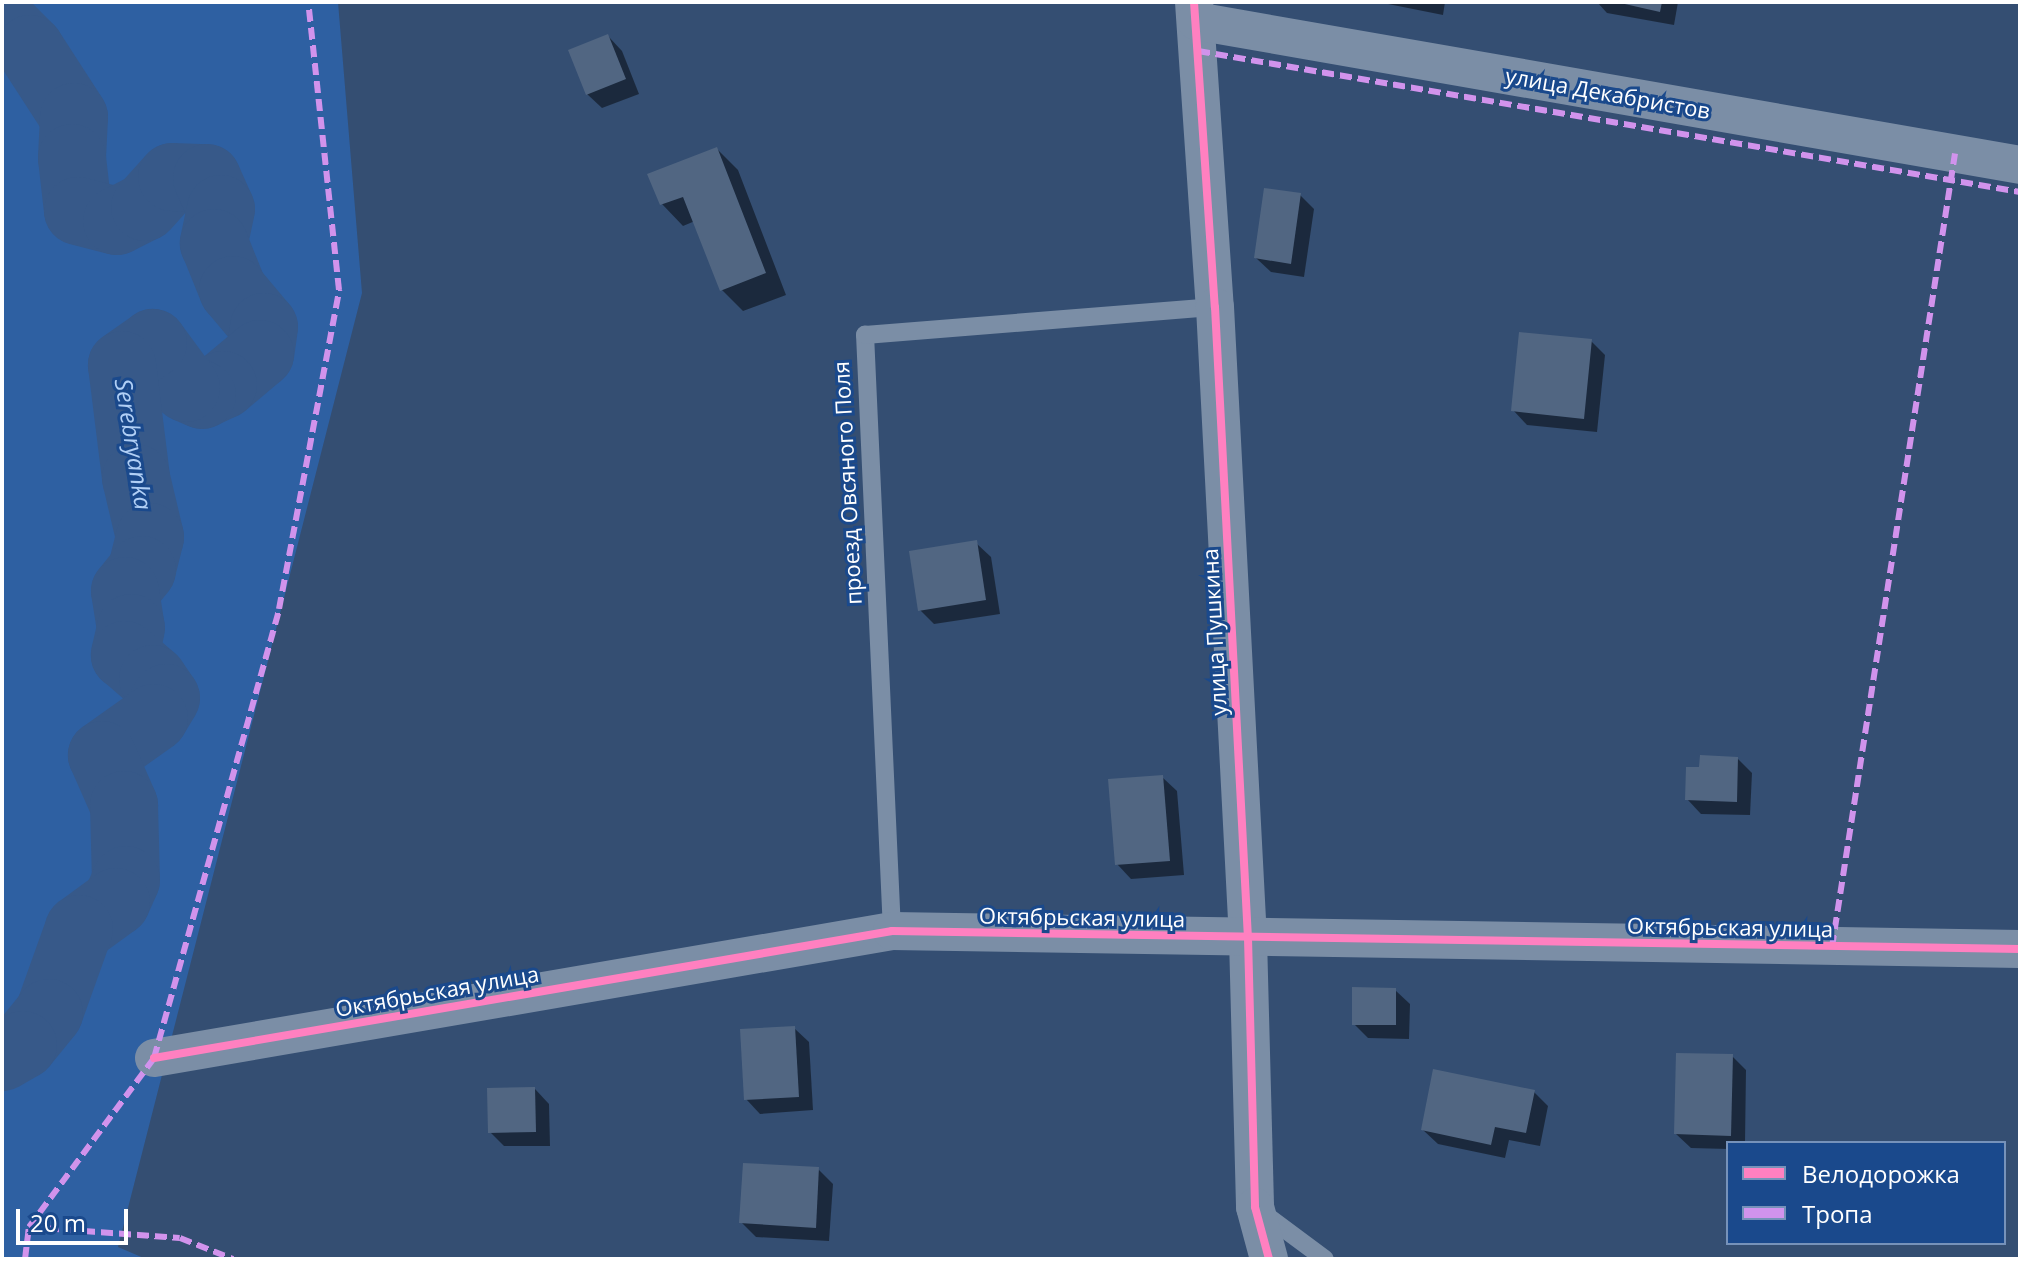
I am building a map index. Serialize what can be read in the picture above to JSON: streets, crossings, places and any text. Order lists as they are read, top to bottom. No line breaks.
{"streets":{"street":["улица Декабристов","улица Пушкина","Октябрьская улица"],"lane":["проезд Овсяного Поля"]},"crossings":[["улица Декабристов","улица Пушкина"],["проезд Овсяного Поля","улица Пушкина"],["проезд Овсяного Поля","Октябрьская улица"],["улица Пушкина","Октябрьская улица"]],"water":["Serebryanka"],"legend":["Велодорожка","Тропа"],"scale_bar":"20 m"}
